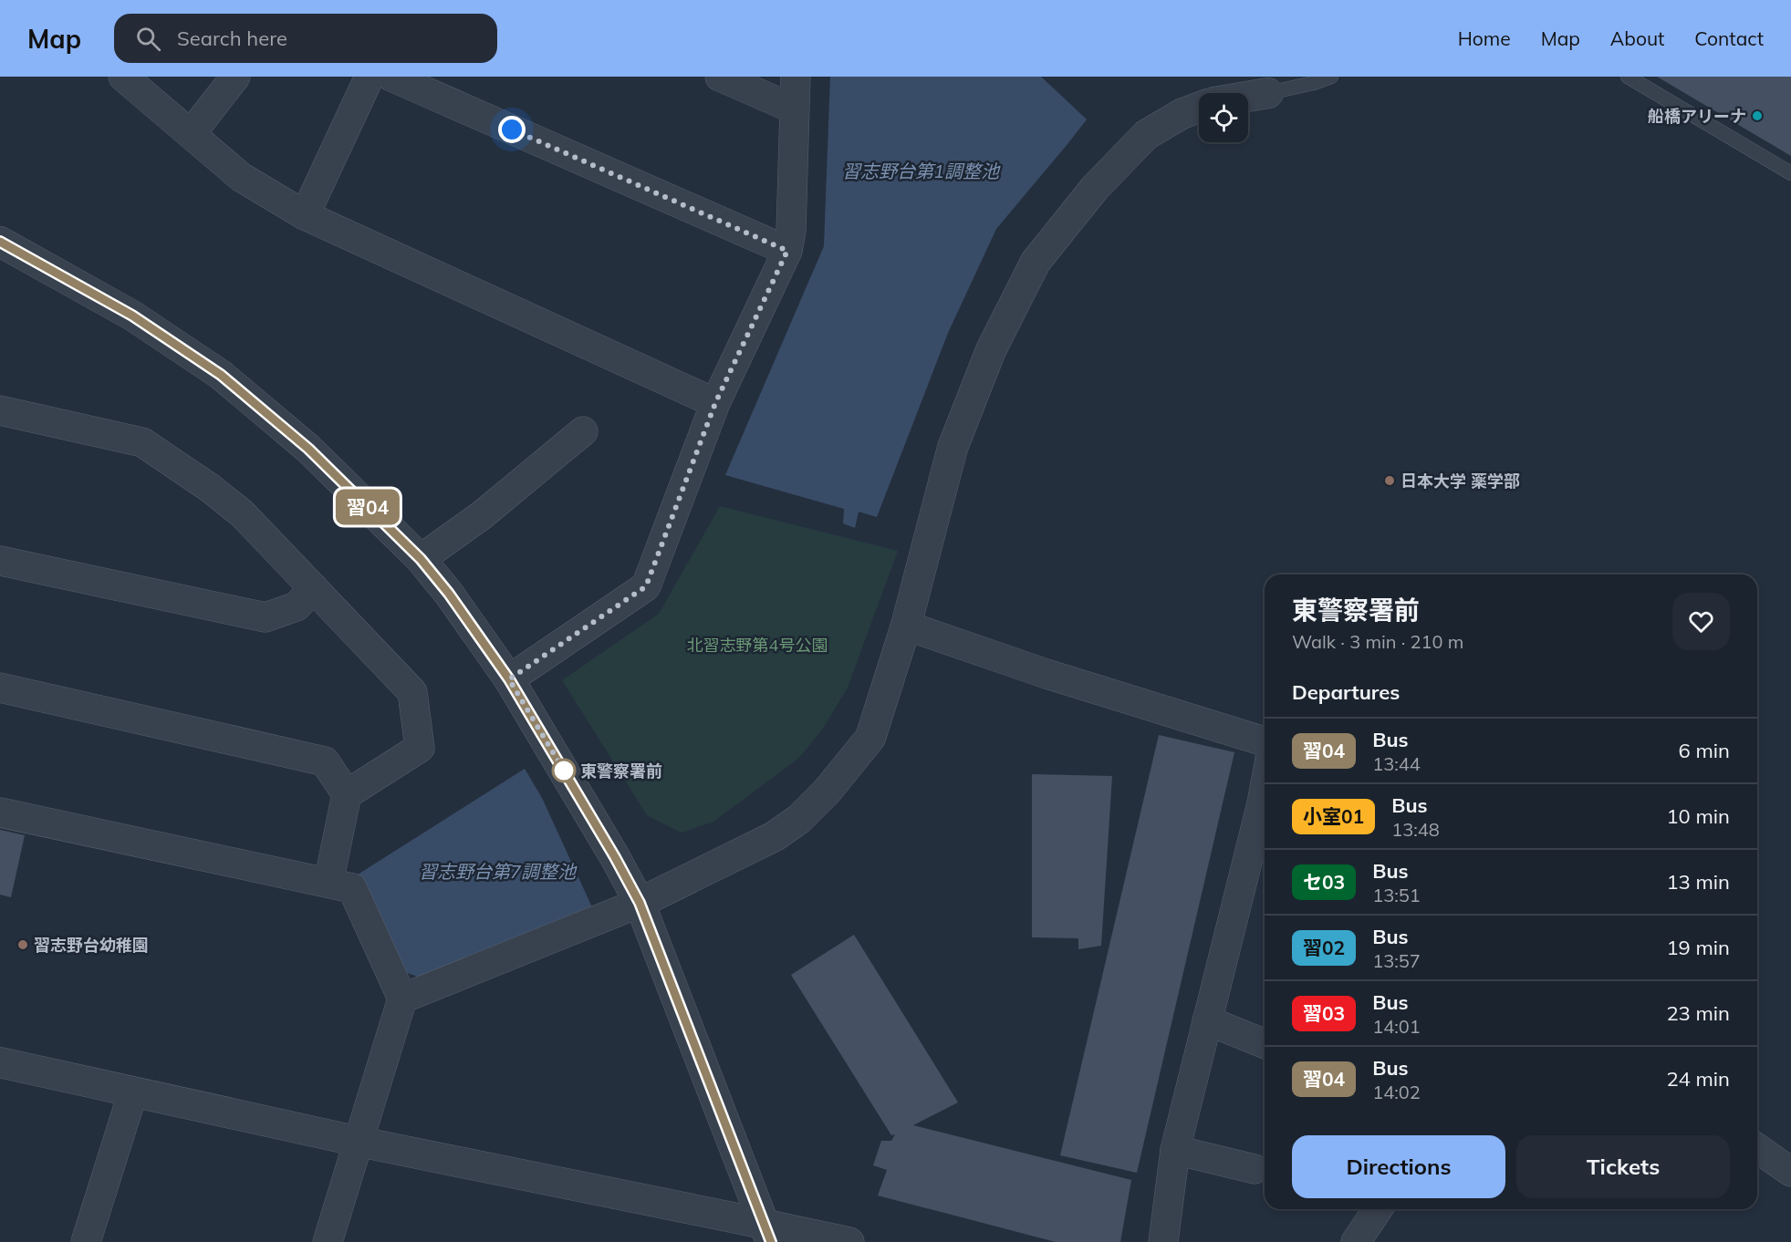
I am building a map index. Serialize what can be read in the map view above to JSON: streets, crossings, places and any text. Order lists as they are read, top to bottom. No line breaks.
{"water":["習志野台第1調整池","習志野台第7調整池"],"parks":["北習志野第4号公園"],"places":["船橋アリーナ","日本大学 薬学部","東警察署前","習志野台幼稚園"],"lines":["bus line 習04"],"page":{"header":"Map","search":"Search here","nav":["Home","Map","About","Contact"],"on_map":"習04","heading":[["東警察署前","Walk · 3 min · 210 m"],"Departures"],"list":[{"mark":"習04","name":"Bus","note":"13:44","value":"6 min"},{"mark":"小室01","name":"Bus","note":"13:48","value":"10 min"},{"mark":"セ03","name":"Bus","note":"13:51","value":"13 min"},{"mark":"習02","name":"Bus","note":"13:57","value":"19 min"},{"mark":"習03","name":"Bus","note":"14:01","value":"23 min"},{"mark":"習04","name":"Bus","note":"14:02","value":"24 min"}],"buttons":["Directions","Tickets"]}}
